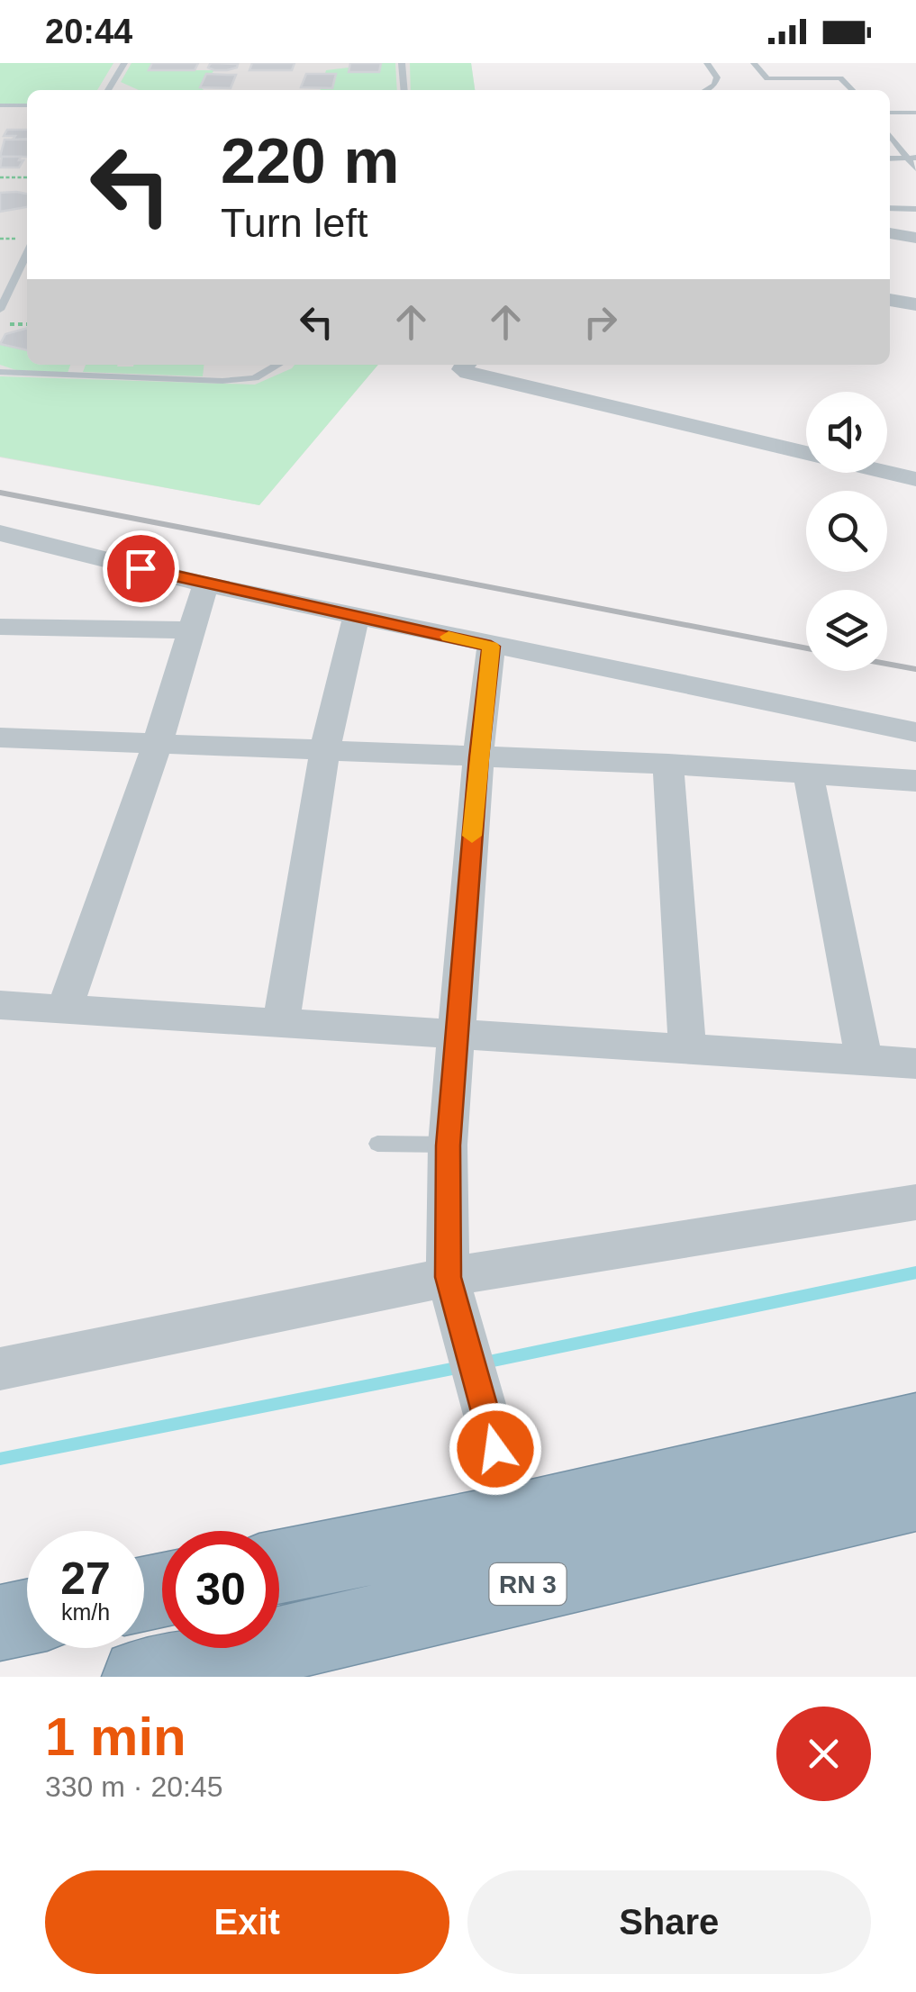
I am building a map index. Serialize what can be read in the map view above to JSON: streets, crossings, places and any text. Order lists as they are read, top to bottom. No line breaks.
{"streets":{"highway":["RN 3"]},"page":{"status":"20:44","turn":["220 m","Turn left"],"speed":"27 km/h","limit":"30","heading":["1 min","330 m · 20:45"],"buttons":["Exit","Share"]}}
